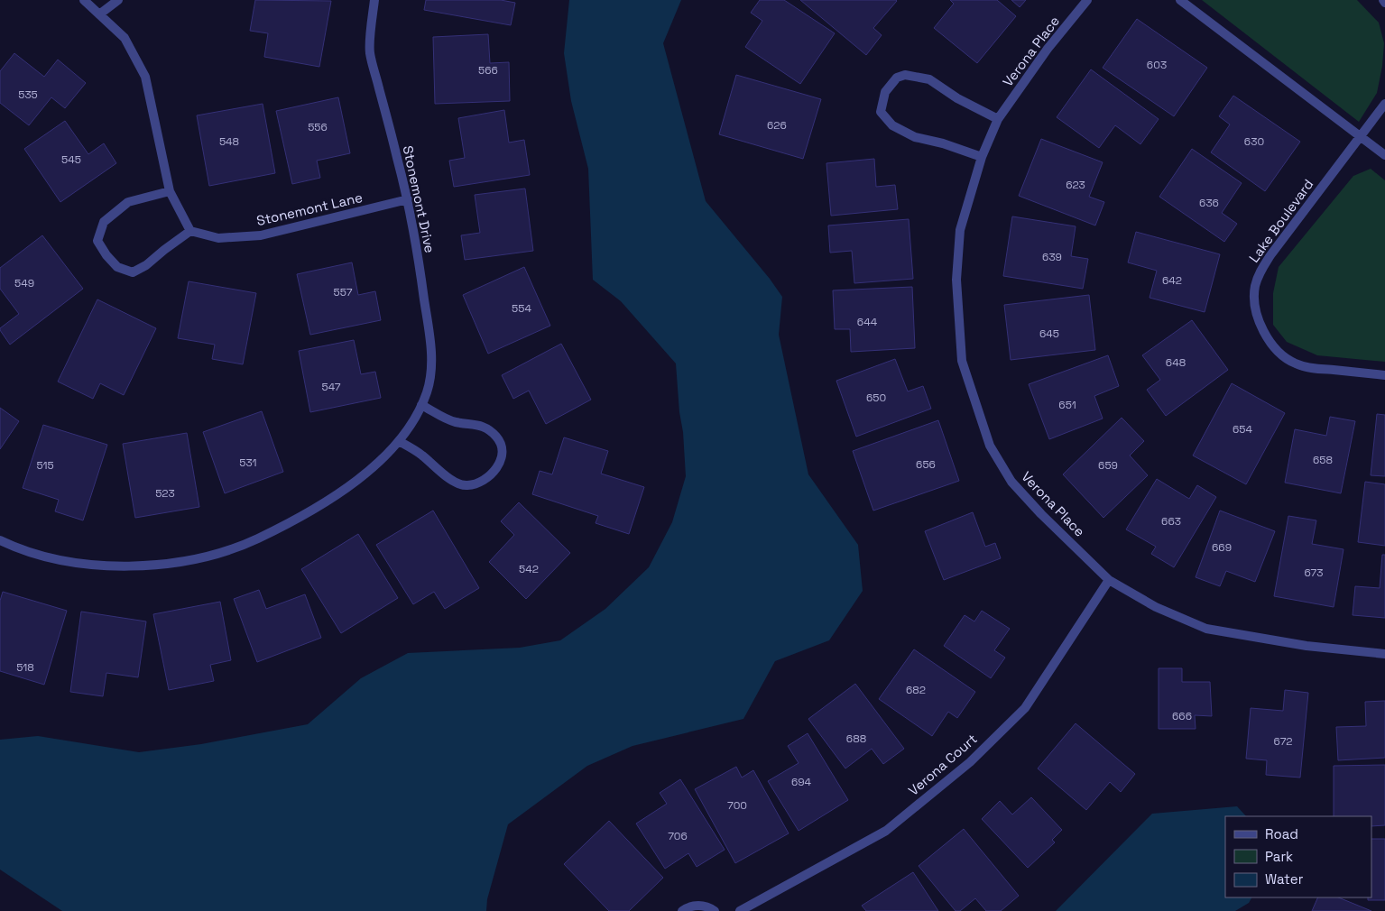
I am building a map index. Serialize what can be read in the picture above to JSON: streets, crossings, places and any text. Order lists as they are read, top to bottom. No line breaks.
{"streets":{"street":["Verona Place","Stonemont Drive","Stonemont Lane","Lake Boulevard","Verona Court"]},"crossings":[["Verona Place","Verona Court"],["Stonemont Drive","Stonemont Lane"]],"house_numbers":["603","566","535","626","556","548","630","545","623","636","639","642","549","557","554","644","645","648","547","650","651","654","658","531","656","515","659","523","663","669","542","673","518","682","666","688","672","694","700","706"],"legend":["Road","Park","Water"]}
